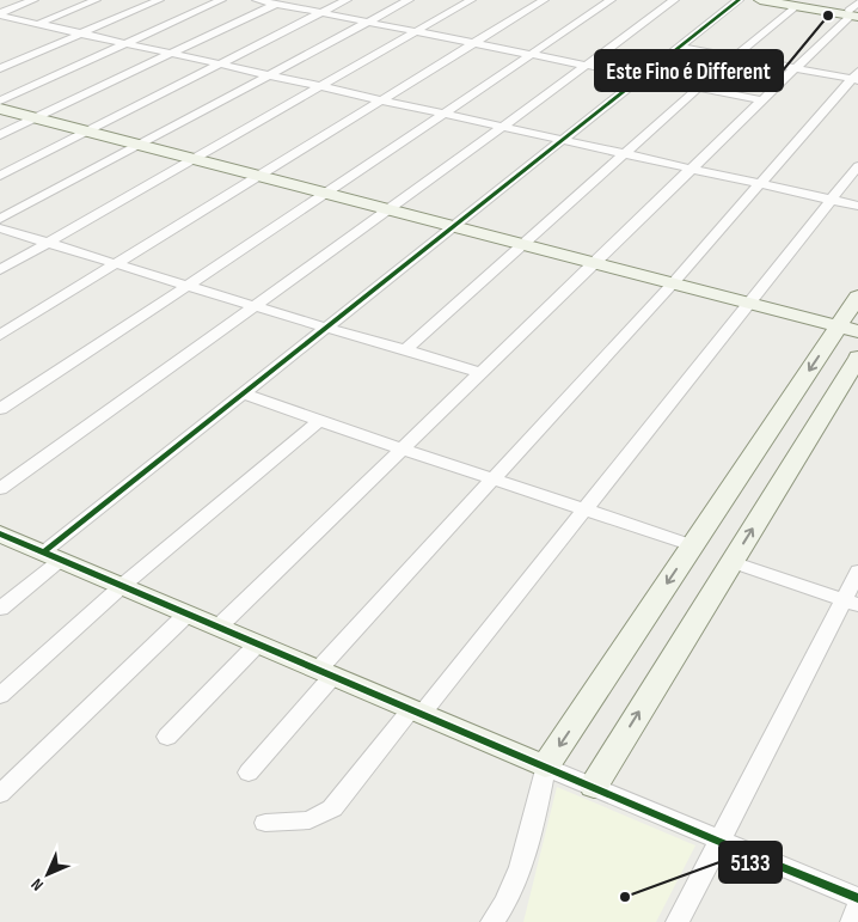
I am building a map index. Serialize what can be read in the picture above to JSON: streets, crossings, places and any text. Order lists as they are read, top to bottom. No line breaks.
{"places":["Este Fino é Different","5133"],"north":"bottom left"}
